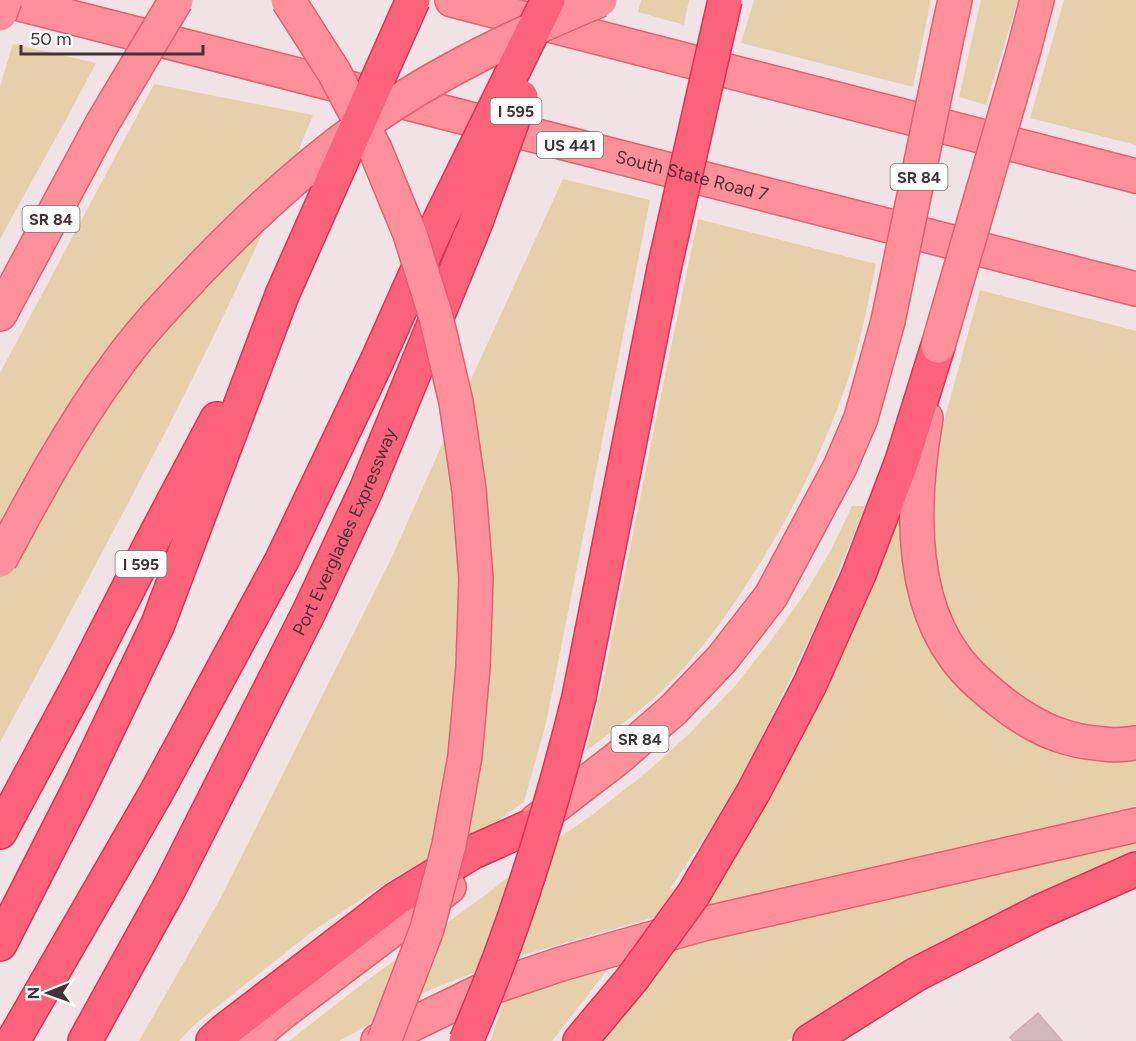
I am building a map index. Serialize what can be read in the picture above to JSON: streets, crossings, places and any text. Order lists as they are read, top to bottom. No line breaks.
{"streets":{"highway":["I 595","Port Everglades Expressway"],"main road":["US 441","South State Road 7","SR 84"]},"scale_bar":"50 m","north":"left"}
